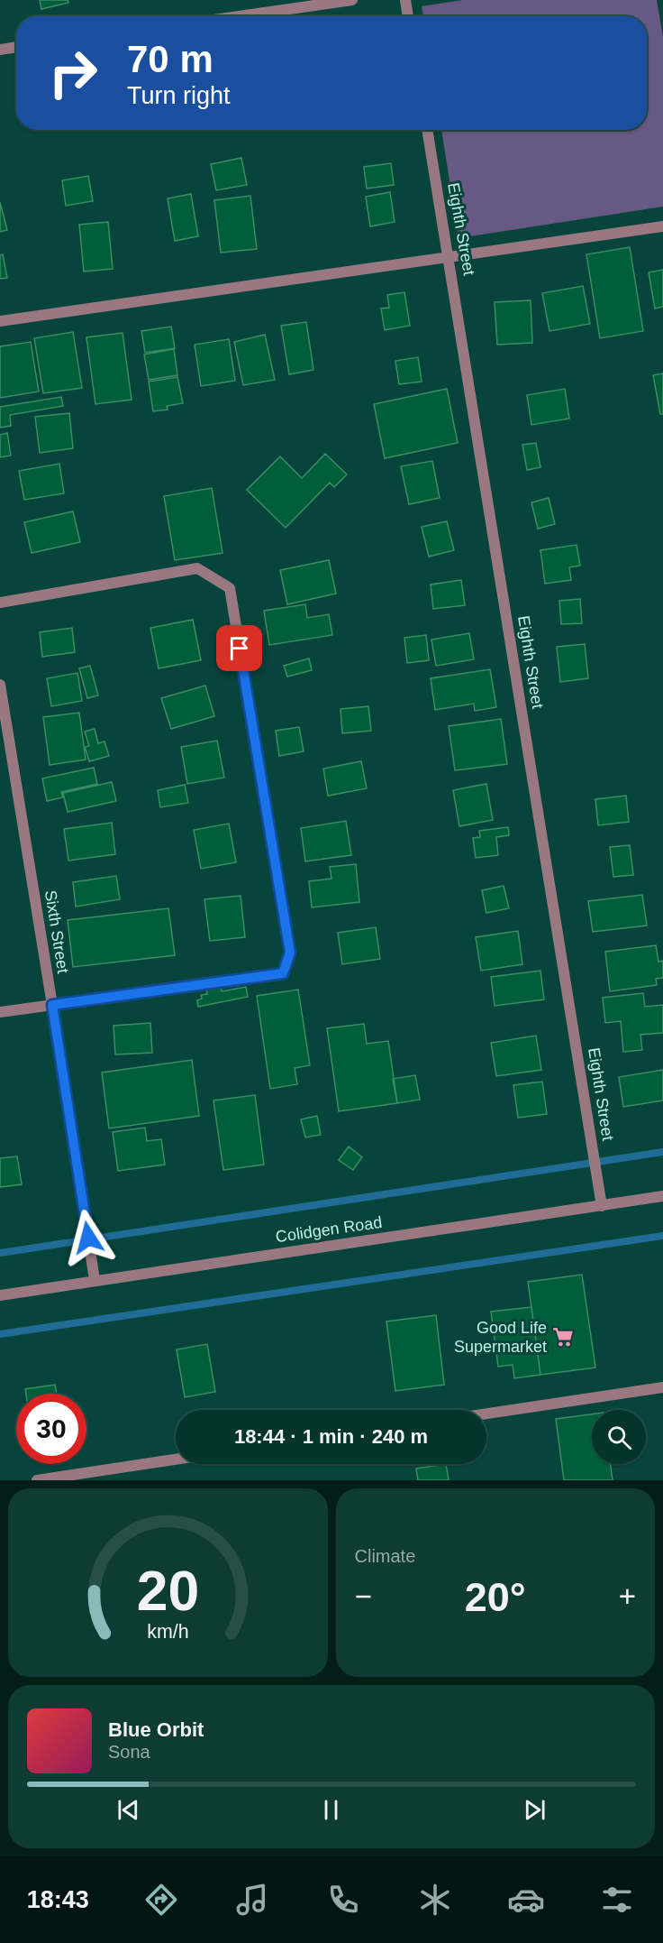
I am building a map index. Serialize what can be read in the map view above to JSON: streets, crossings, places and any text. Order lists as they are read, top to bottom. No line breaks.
{"streets":{"street":["Eighth Street","Sixth Street","Colidgen Road"]},"crossings":[["Eighth Street","Colidgen Road"],["Sixth Street","Colidgen Road"]],"places":{"supermarket":["Good Life Supermarket"]},"page":{"turn":["70 m","Turn right"],"limit":"30","trip":"18:44 · 1 min · 240 m","tile":"Climate","heat":["−","20°","+"],"song":["Blue Orbit","Sona"],"tabs":"18:43","gauge":["20","km/h"]}}
